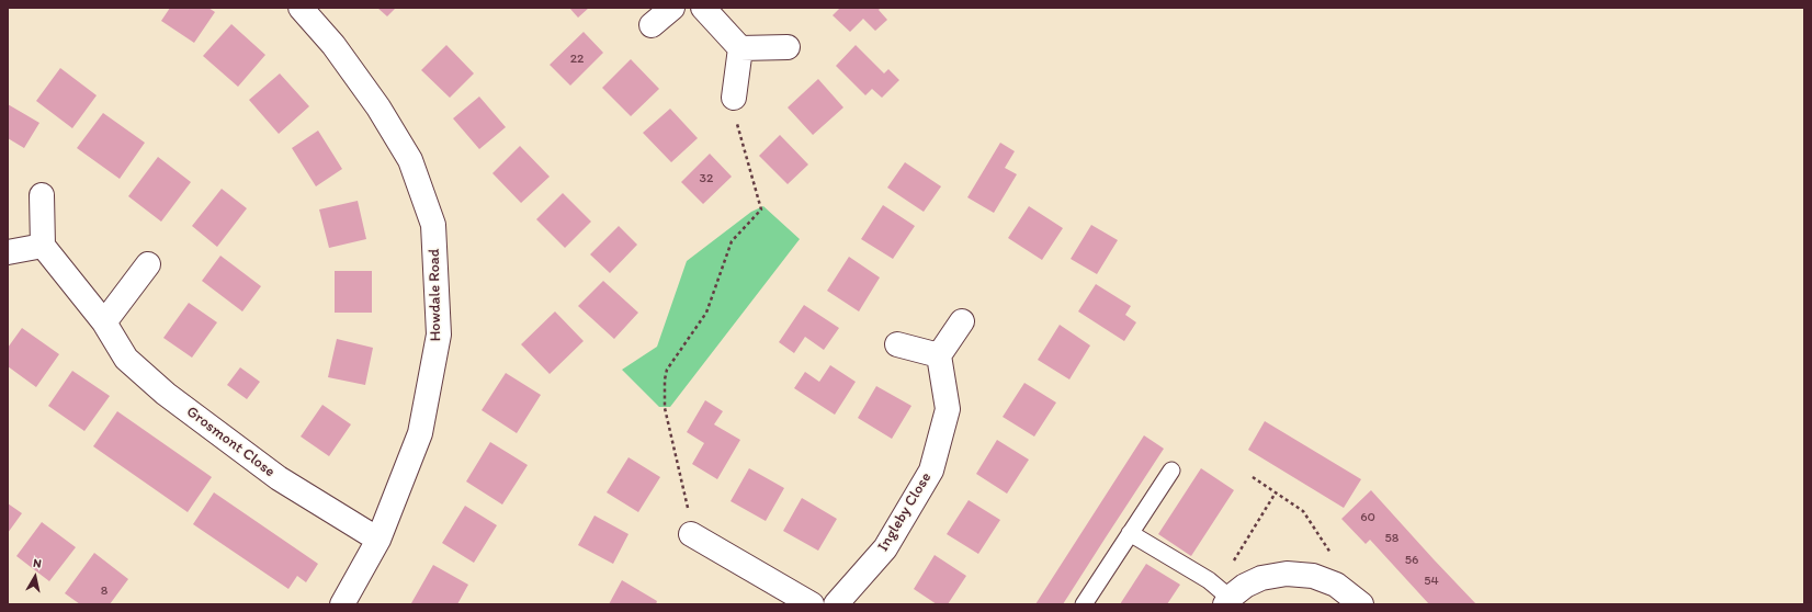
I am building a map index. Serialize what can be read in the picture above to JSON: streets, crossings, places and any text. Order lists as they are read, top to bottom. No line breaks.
{"streets":{"street":["Howdale Road","Grosmont Close","Ingleby Close"]},"crossings":[["Howdale Road","Grosmont Close"]],"house_numbers":["22","32","60","58","56","54","8"],"north":"top"}
